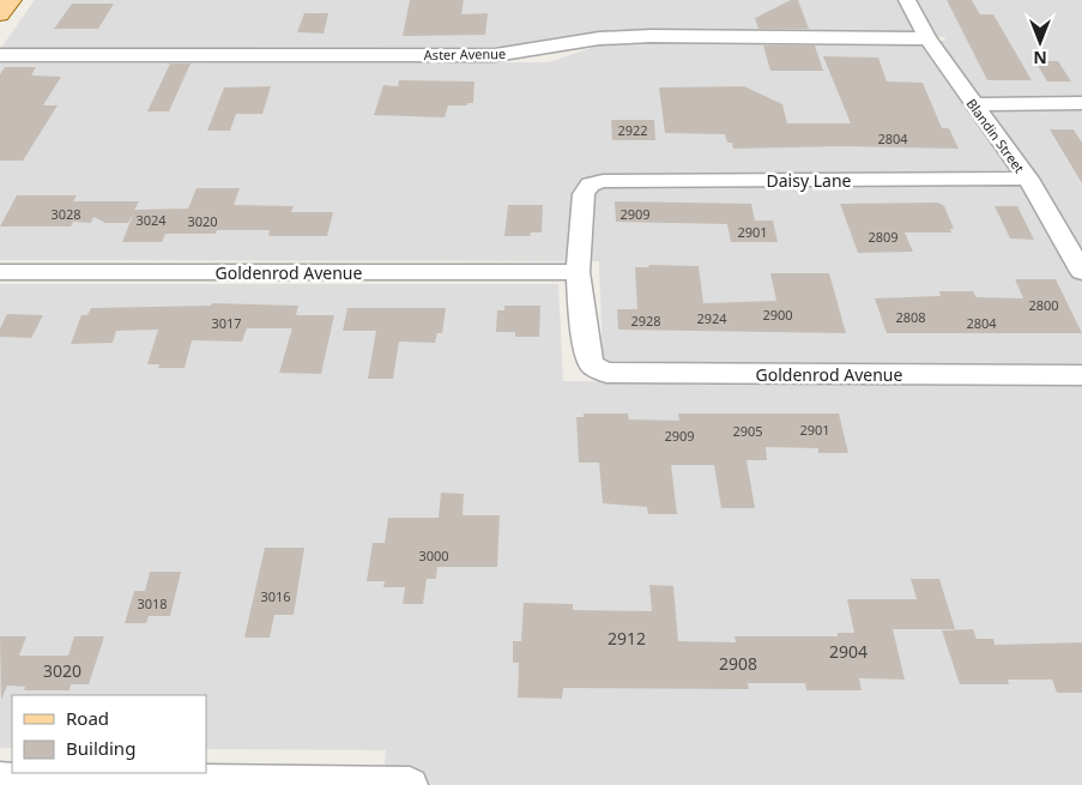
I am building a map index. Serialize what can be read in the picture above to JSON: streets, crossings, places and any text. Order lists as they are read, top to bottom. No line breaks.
{"streets":{"street":["Aster Avenue","Blandin Street","Daisy Lane","Goldenrod Avenue"]},"crossings":[["Aster Avenue","Blandin Street"],["Blandin Street","Daisy Lane"],["Daisy Lane","Goldenrod Avenue"]],"house_numbers":["2922","2804","3028","2909","3024","3020","2901","2809","2800","2900","2808","2924","2928","3017","2804","2901","2905","2909","3000","3016","3018","2912","2904","2908","3020"],"legend":["Road","Building"],"north":"bottom"}
